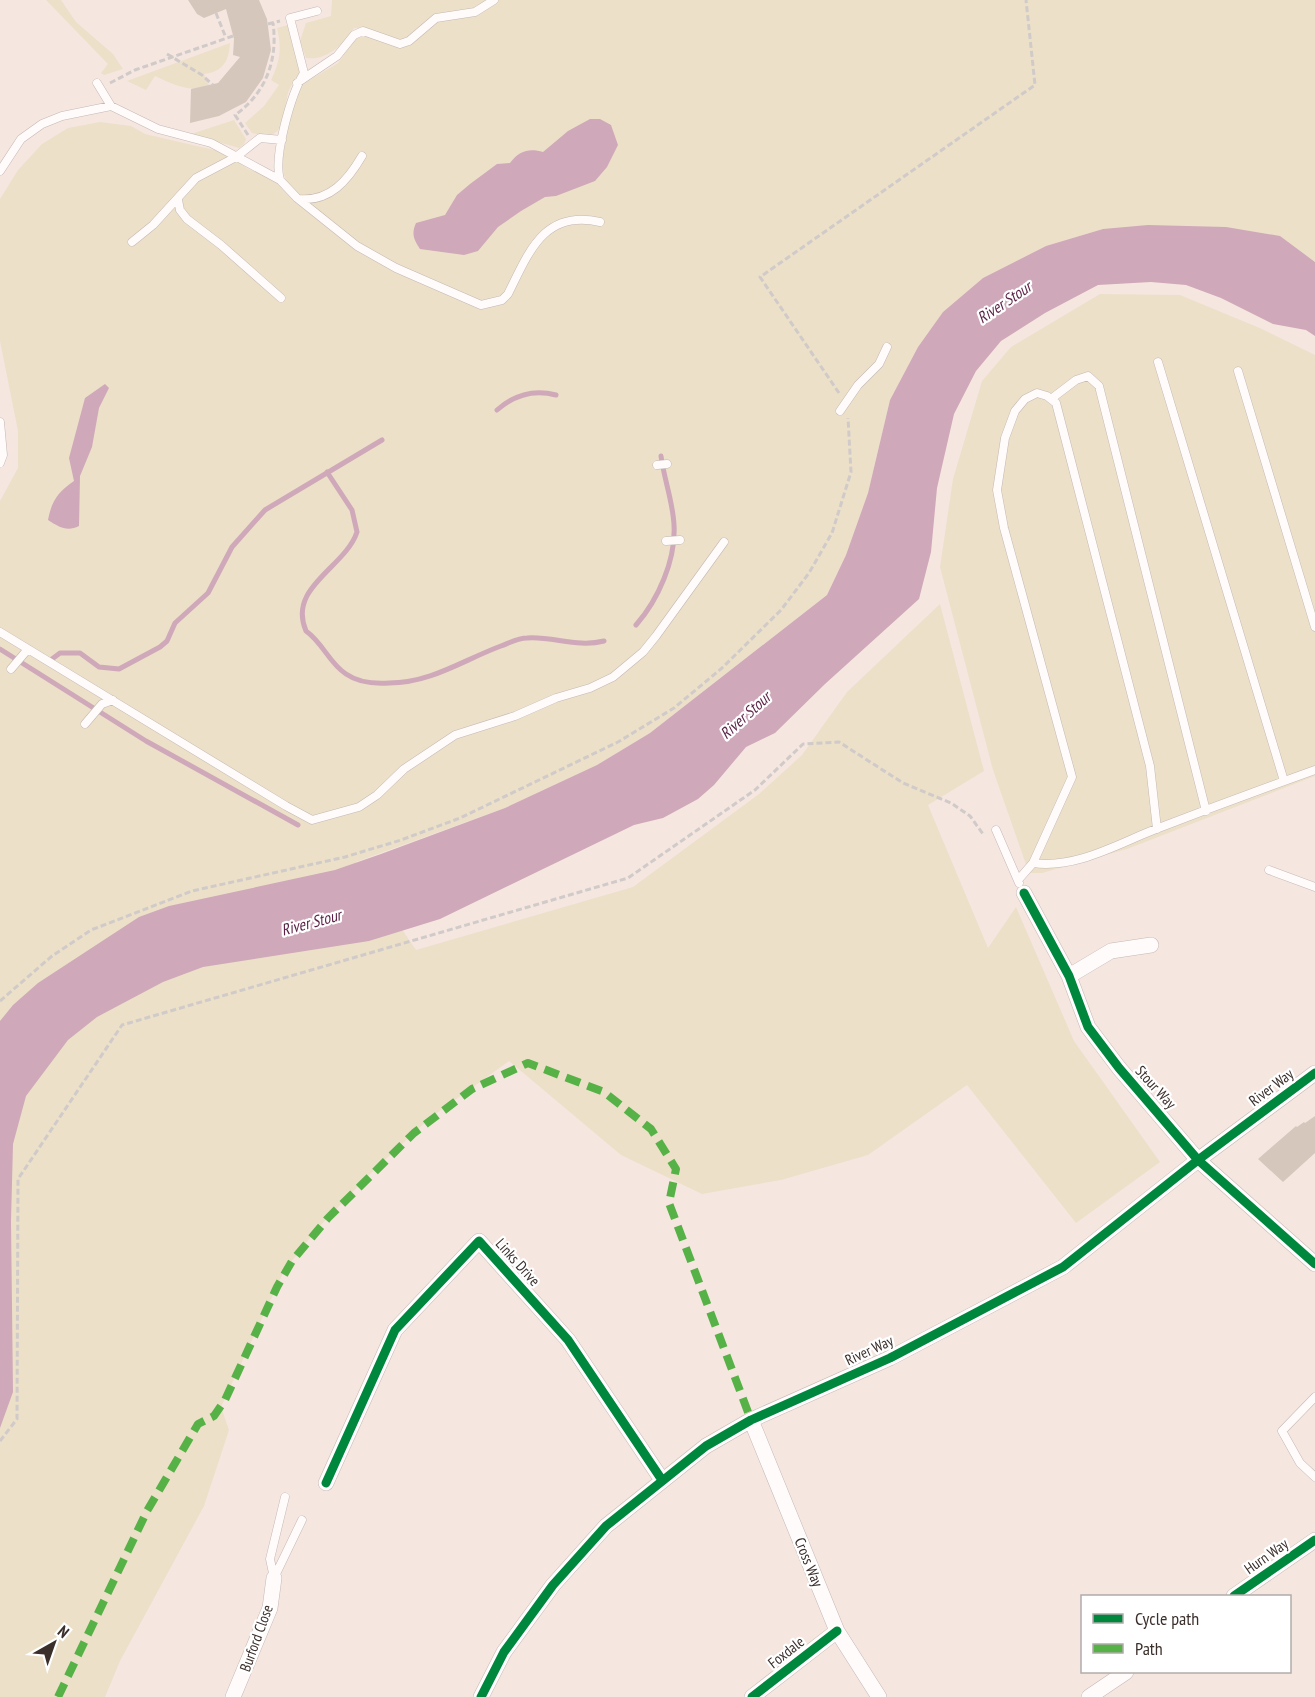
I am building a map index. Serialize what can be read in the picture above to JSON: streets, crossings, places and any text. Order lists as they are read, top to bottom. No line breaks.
{"streets":{"street":["Stour Way","River Way","Links Drive","Hurn Way","Cross Way","Burford Close","Foxdale"]},"crossings":[["Stour Way","River Way"],["River Way","Links Drive"],["River Way","Cross Way"],["Cross Way","Foxdale"]],"water":["River Stour"],"legend":["Cycle path","Path"],"north":"top right"}
